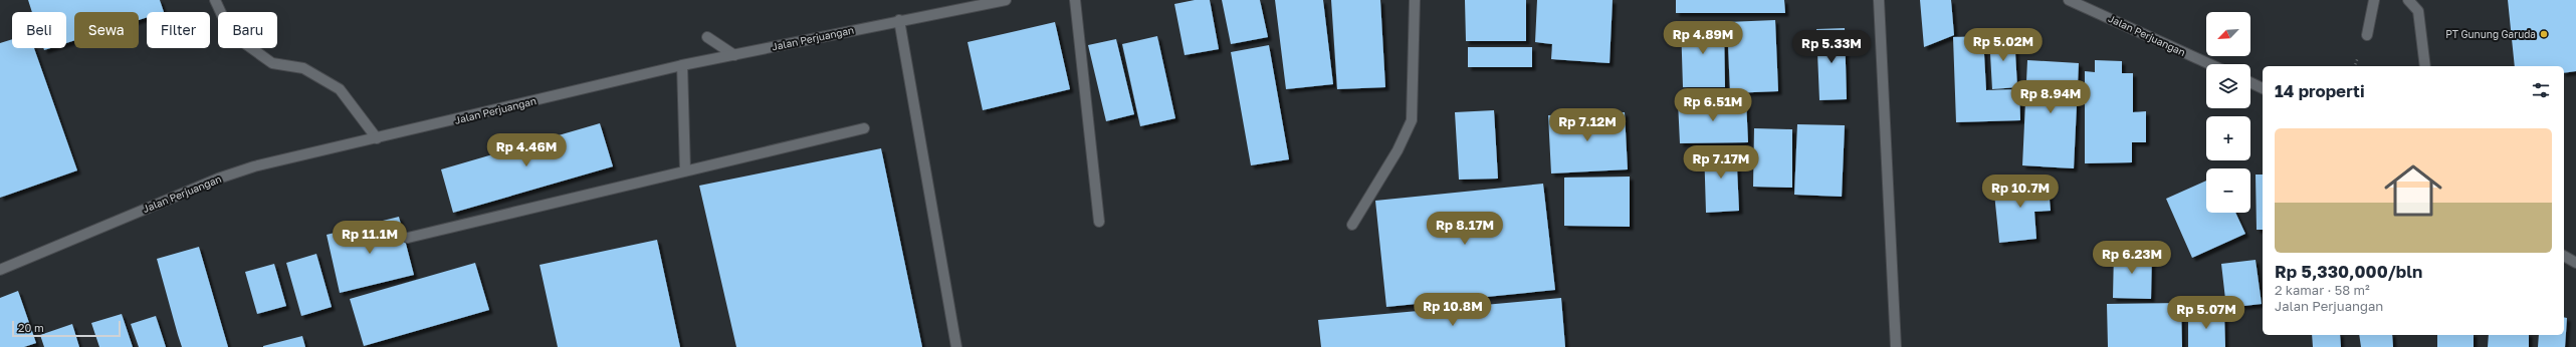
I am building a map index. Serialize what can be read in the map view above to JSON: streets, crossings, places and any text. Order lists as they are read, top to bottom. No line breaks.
{"streets":{"street":["Jalan Perjuangan"]},"places":["PT Gunung Garuda"],"scale_bar":"20 m","north":"bottom left","page":{"map_buttons":["+","−"],"chip":["Beli","Sewa","Filter","Baru"],"price":["Rp 4.89M","Rp 5.02M","Rp 5.33M","Rp 8.94M","Rp 6.51M","Rp 7.12M","Rp 4.46M","Rp 7.17M","Rp 10.7M","Rp 8.17M","Rp 11.1M","Rp 6.23M","Rp 10.8M","Rp 5.07M"],"heading":"14 properti","list":[{"name":"Rp 5,330,000/bln","note":"2 kamar · 58 m² · Jalan Perjuangan"}],"scale":"20 m"}}
